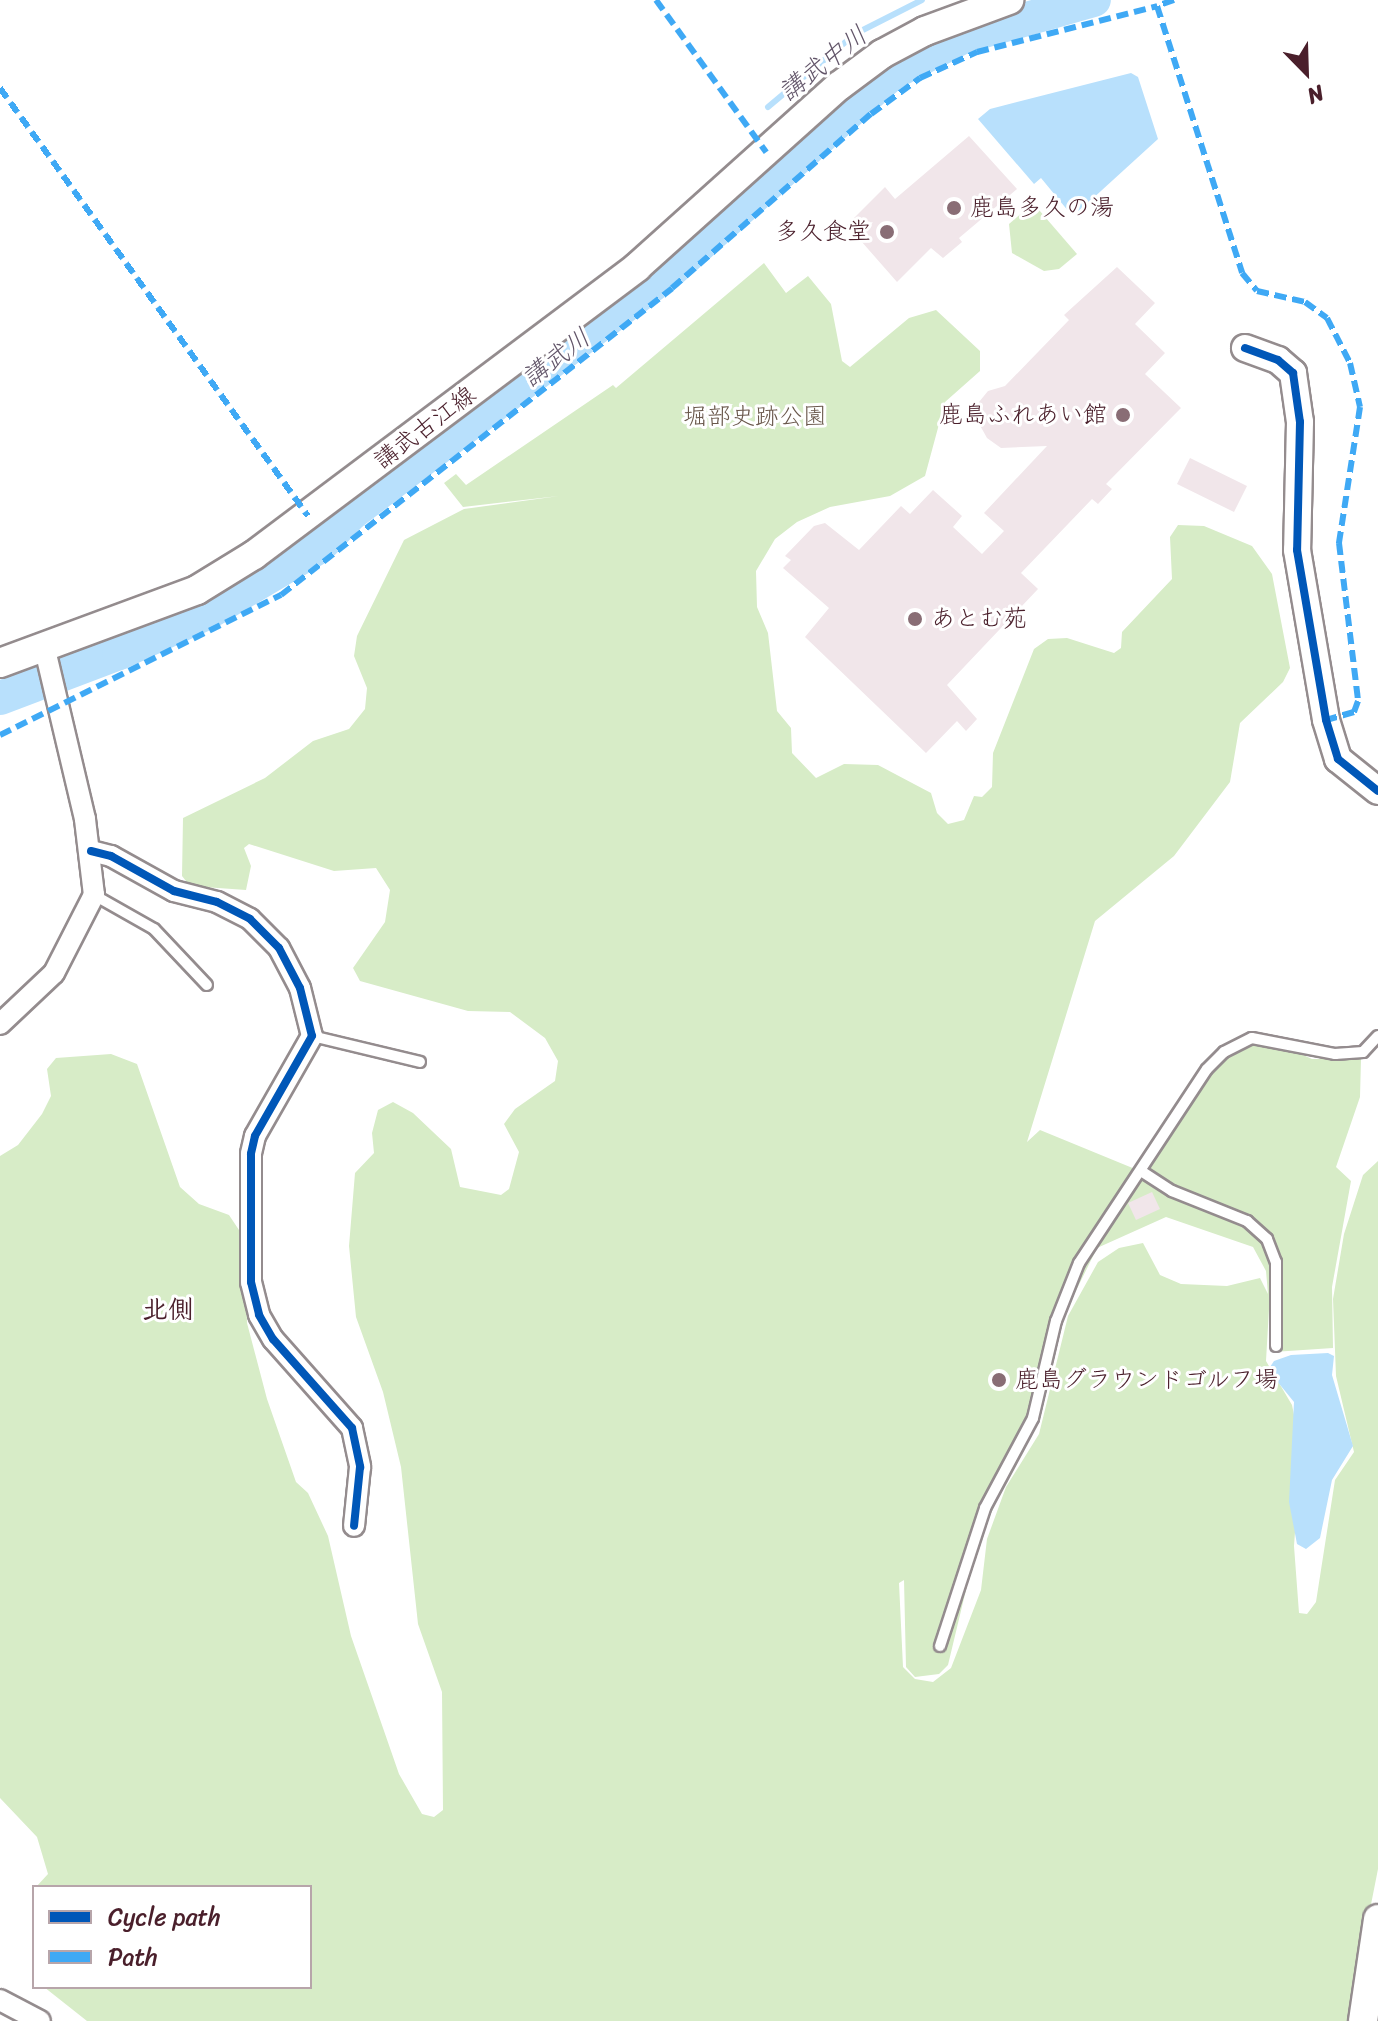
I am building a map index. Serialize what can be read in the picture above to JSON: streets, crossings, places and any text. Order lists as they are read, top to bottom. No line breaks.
{"streets":{"main road":["講武古江線"]},"districts":["北側"],"water":["講武中川","講武川"],"parks":["堀部史跡公園"],"places":["鹿島多久の湯","多久食堂","鹿島ふれあい館","あとむ苑","鹿島グラウンドゴルフ場"],"legend":["Cycle path","Path"],"north":"bottom right"}
